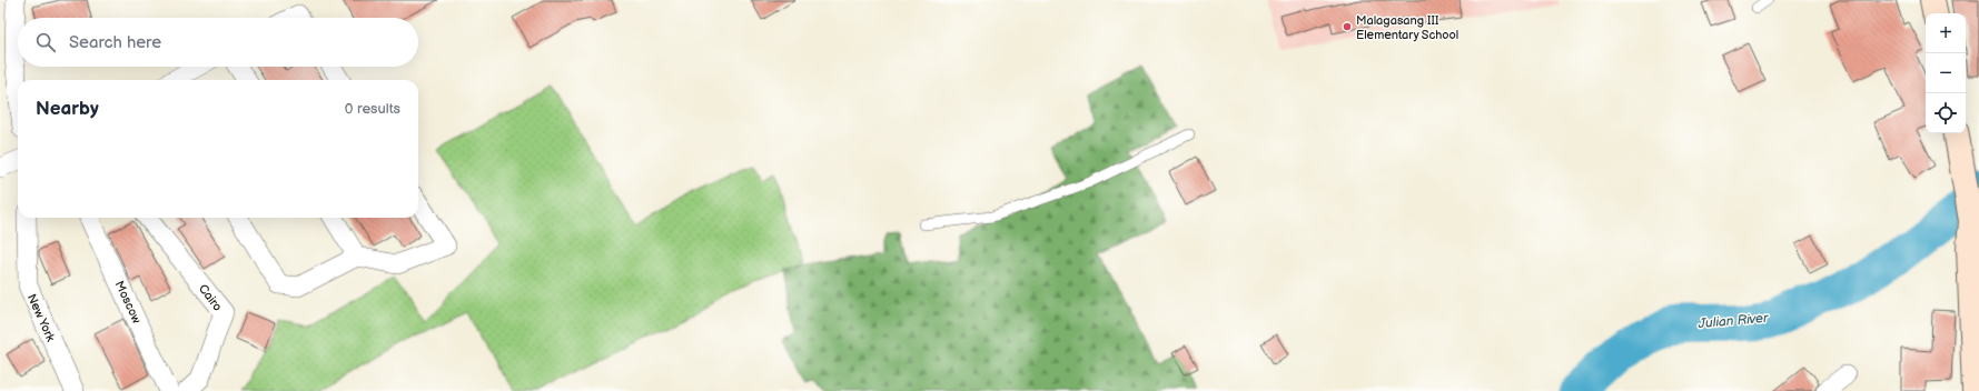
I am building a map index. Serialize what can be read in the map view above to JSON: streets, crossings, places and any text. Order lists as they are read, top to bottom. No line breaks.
{"streets":{"street":["Cairo","Moscow","New York"]},"water":["Julian River"],"places":["Malagasang III Elementary School"],"page":{"map_buttons":["+","−"],"search":"Search here","heading":["Nearby","0 results"]}}
